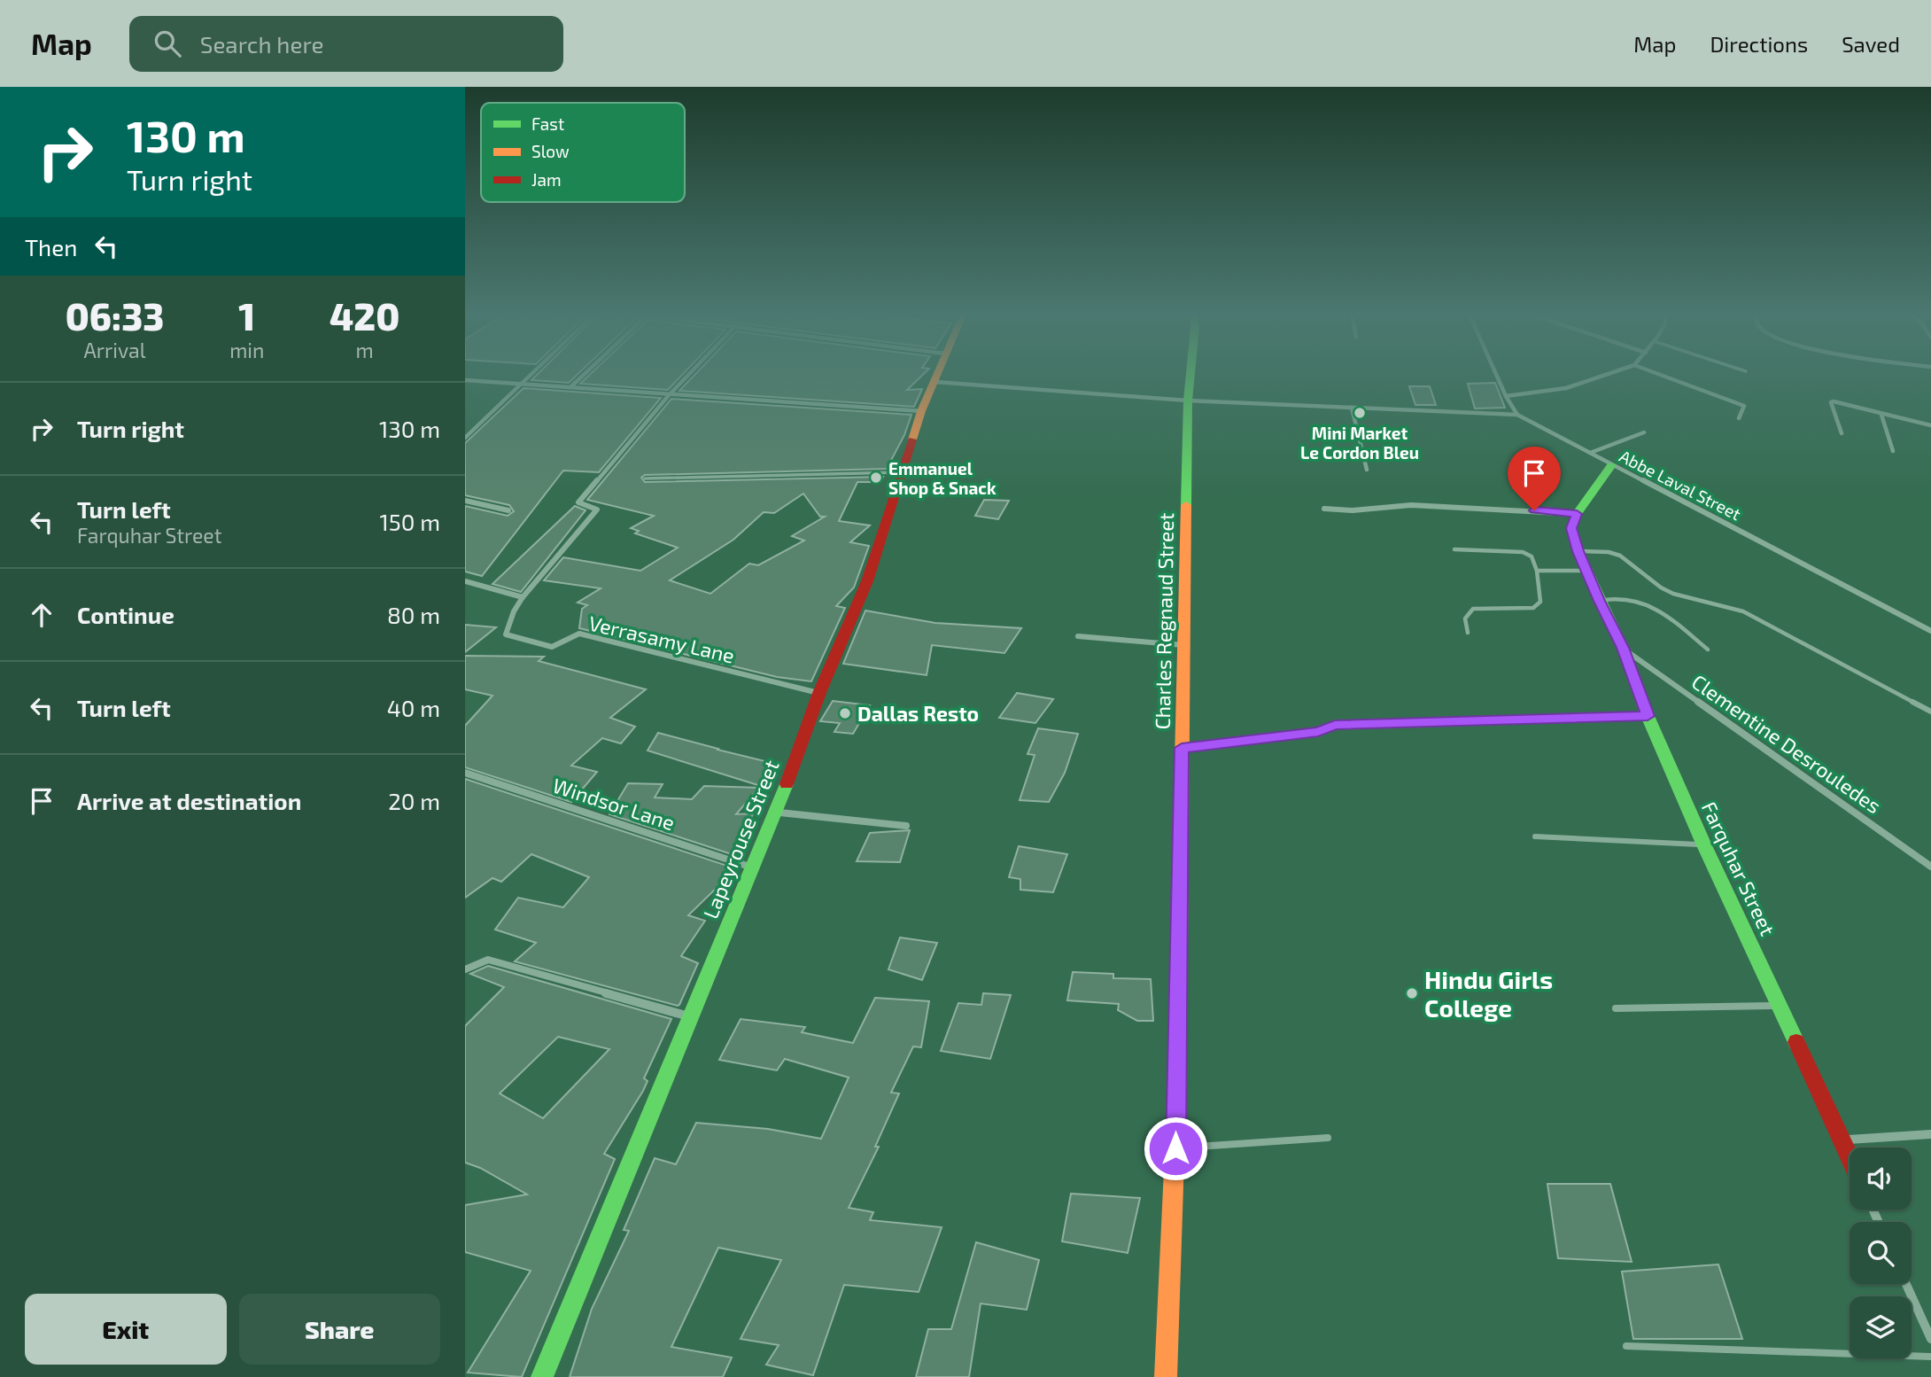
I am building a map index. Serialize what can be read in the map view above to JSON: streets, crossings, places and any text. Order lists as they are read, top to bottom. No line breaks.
{"streets":{"street":["Abbe Laval Street","Charles Regnaud Street","Verrasamy Lane","Clementine Desrouledes","Windsor Lane","Lapeyrouse Street","Farquhar Street"]},"crossings":[["Verrasamy Lane","Lapeyrouse Street"],["Clementine Desrouledes","Farquhar Street"],["Windsor Lane","Lapeyrouse Street"]],"places":["Mini Market Le Cordon Bleu","Emmanuel Shop & Snack","Dallas Resto","Hindu Girls College"],"legend":["Fast","Slow","Jam"],"page":{"header":"Map","search":"Search here","nav":["Map","Directions","Saved"],"turn":["130 m","Turn right"],"then":"Then","eta":["06:33","Arrival","1","min","420","m"],"list":[{"name":"Turn right","value":"130 m"},{"name":"Turn left","note":"Farquhar Street","value":"150 m"},{"name":"Continue","value":"80 m"},{"name":"Turn left","value":"40 m"},{"name":"Arrive at destination","value":"20 m"}],"buttons":["Exit","Share"]}}
